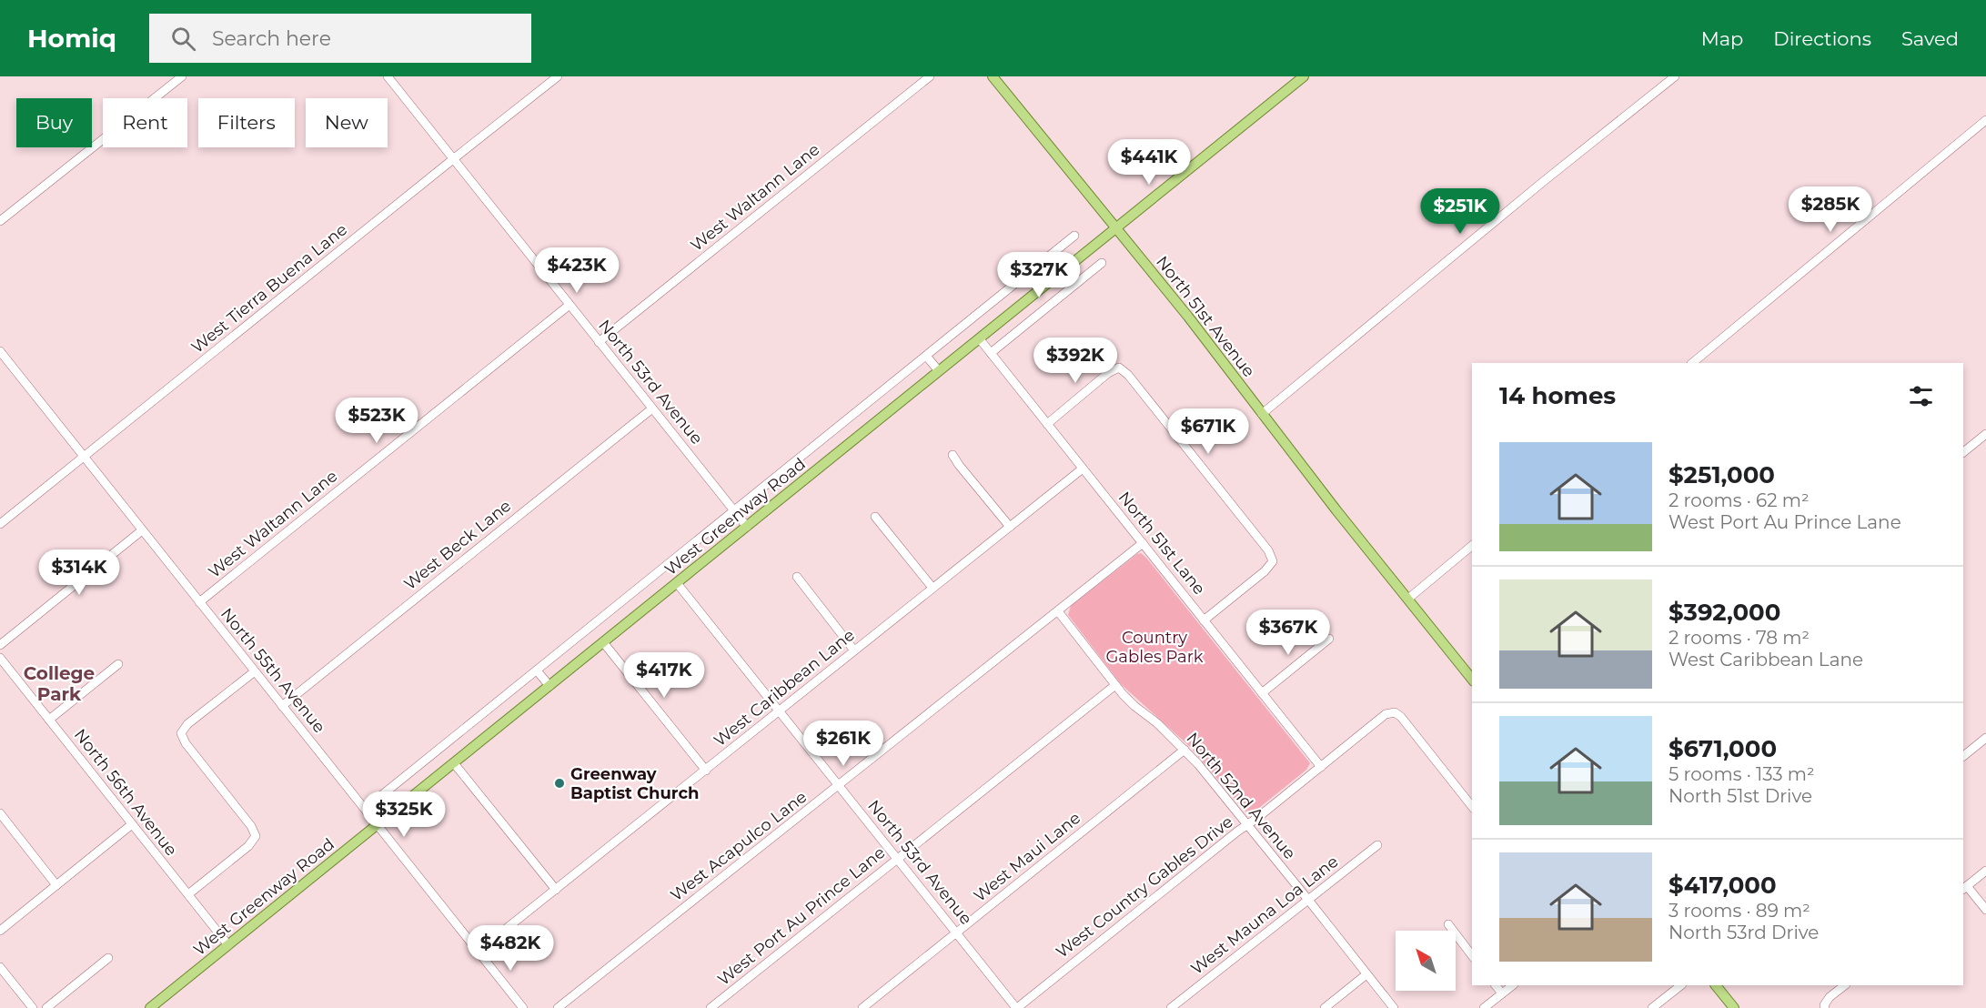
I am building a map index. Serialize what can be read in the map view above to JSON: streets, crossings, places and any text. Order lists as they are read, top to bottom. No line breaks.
{"streets":{"main road":["North 51st Avenue","West Greenway Road"],"street":["West Waltann Lane","West Tierra Buena Lane","North 53rd Avenue","North 51st Lane","West Beck Lane","North 55th Avenue","West Caribbean Lane","North 56th Avenue","North 52nd Avenue","West Acapulco Lane","West Maui Lane","West Country Gables Drive","West Mauna Loa Lane","West Port Au Prince Lane"]},"crossings":[["West Waltann Lane","North 53rd Avenue"],["West Waltann Lane","North 55th Avenue"],["West Tierra Buena Lane","North 53rd Avenue"],["West Tierra Buena Lane","North 55th Avenue"],["North 51st Avenue","West Greenway Road"],["North 53rd Avenue","West Greenway Road"],["North 53rd Avenue","West Beck Lane"],["North 53rd Avenue","West Caribbean Lane"],["North 53rd Avenue","West Acapulco Lane"],["North 53rd Avenue","West Maui Lane"],["North 53rd Avenue","West Country Gables Drive"],["North 53rd Avenue","West Port Au Prince Lane"],["West Greenway Road","North 51st Lane"],["West Greenway Road","North 55th Avenue"],["West Greenway Road","North 56th Avenue"],["North 51st Lane","West Caribbean Lane"],["North 51st Lane","West Acapulco Lane"],["North 51st Lane","West Country Gables Drive"],["West Beck Lane","North 55th Avenue"],["North 55th Avenue","West Caribbean Lane"],["North 52nd Avenue","West Acapulco Lane"],["North 52nd Avenue","West Maui Lane"],["North 52nd Avenue","West Country Gables Drive"],["North 52nd Avenue","West Mauna Loa Lane"],["North 52nd Avenue","West Port Au Prince Lane"]],"districts":["College Park"],"parks":["Country Gables Park"],"places":["Greenway Baptist Church"],"north":"top left","page":{"header":"Homiq","search":"Search here","nav":["Map","Directions","Saved"],"chip":["Buy","Rent","Filters","New"],"price":["$441K","$285K","$251K","$423K","$327K","$392K","$523K","$671K","$314K","$367K","$417K","$261K","$325K","$482K"],"heading":"14 homes","list":[{"name":"$251,000","note":"2 rooms · 62 m² · West Port Au Prince Lane"},{"name":"$392,000","note":"2 rooms · 78 m² · West Caribbean Lane"},{"name":"$671,000","note":"5 rooms · 133 m² · North 51st Drive"},{"name":"$417,000","note":"3 rooms · 89 m² · North 53rd Drive"}]}}
